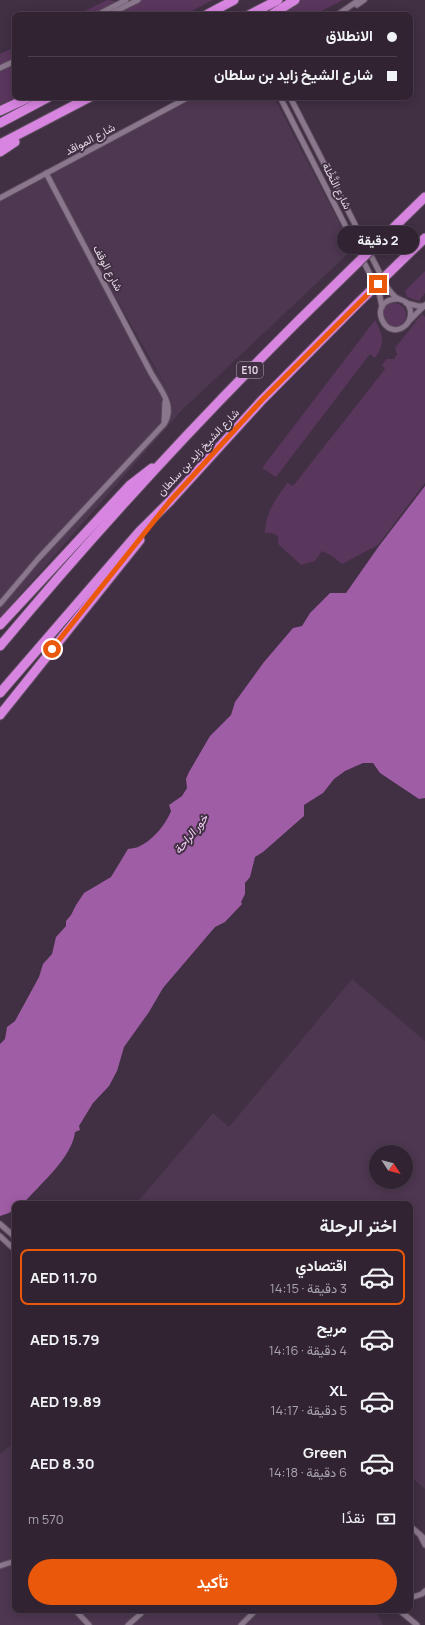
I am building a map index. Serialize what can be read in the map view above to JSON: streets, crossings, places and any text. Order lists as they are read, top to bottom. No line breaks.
{"streets":{"highway":["E10","شارع الشيخ زايد بن سلطان"],"street":["شارع المواقد","شارع النَّخْلة","شارع الوقف"]},"crossings":[["شارع المواقد","شارع الوقف"]],"water":["خور الراحة"],"north":"bottom right","page":{"banner":["الانطلاق","شارع الشيخ زايد بن سلطان"],"bubble":"2 دقيقة","heading":"اختر الرحلة","list":[{"name":"اقتصادي","note":"3 دقيقة · 14:15","value":"AED 11.70"},{"name":"مريح","note":"4 دقيقة · 14:16","value":"AED 15.79"},{"name":"XL","note":"5 دقيقة · 14:17","value":"AED 19.89"},{"name":"Green","note":"6 دقيقة · 14:18","value":"AED 8.30"}],"pay":["نقدًا","570 m"],"buttons":"تأكيد"}}
